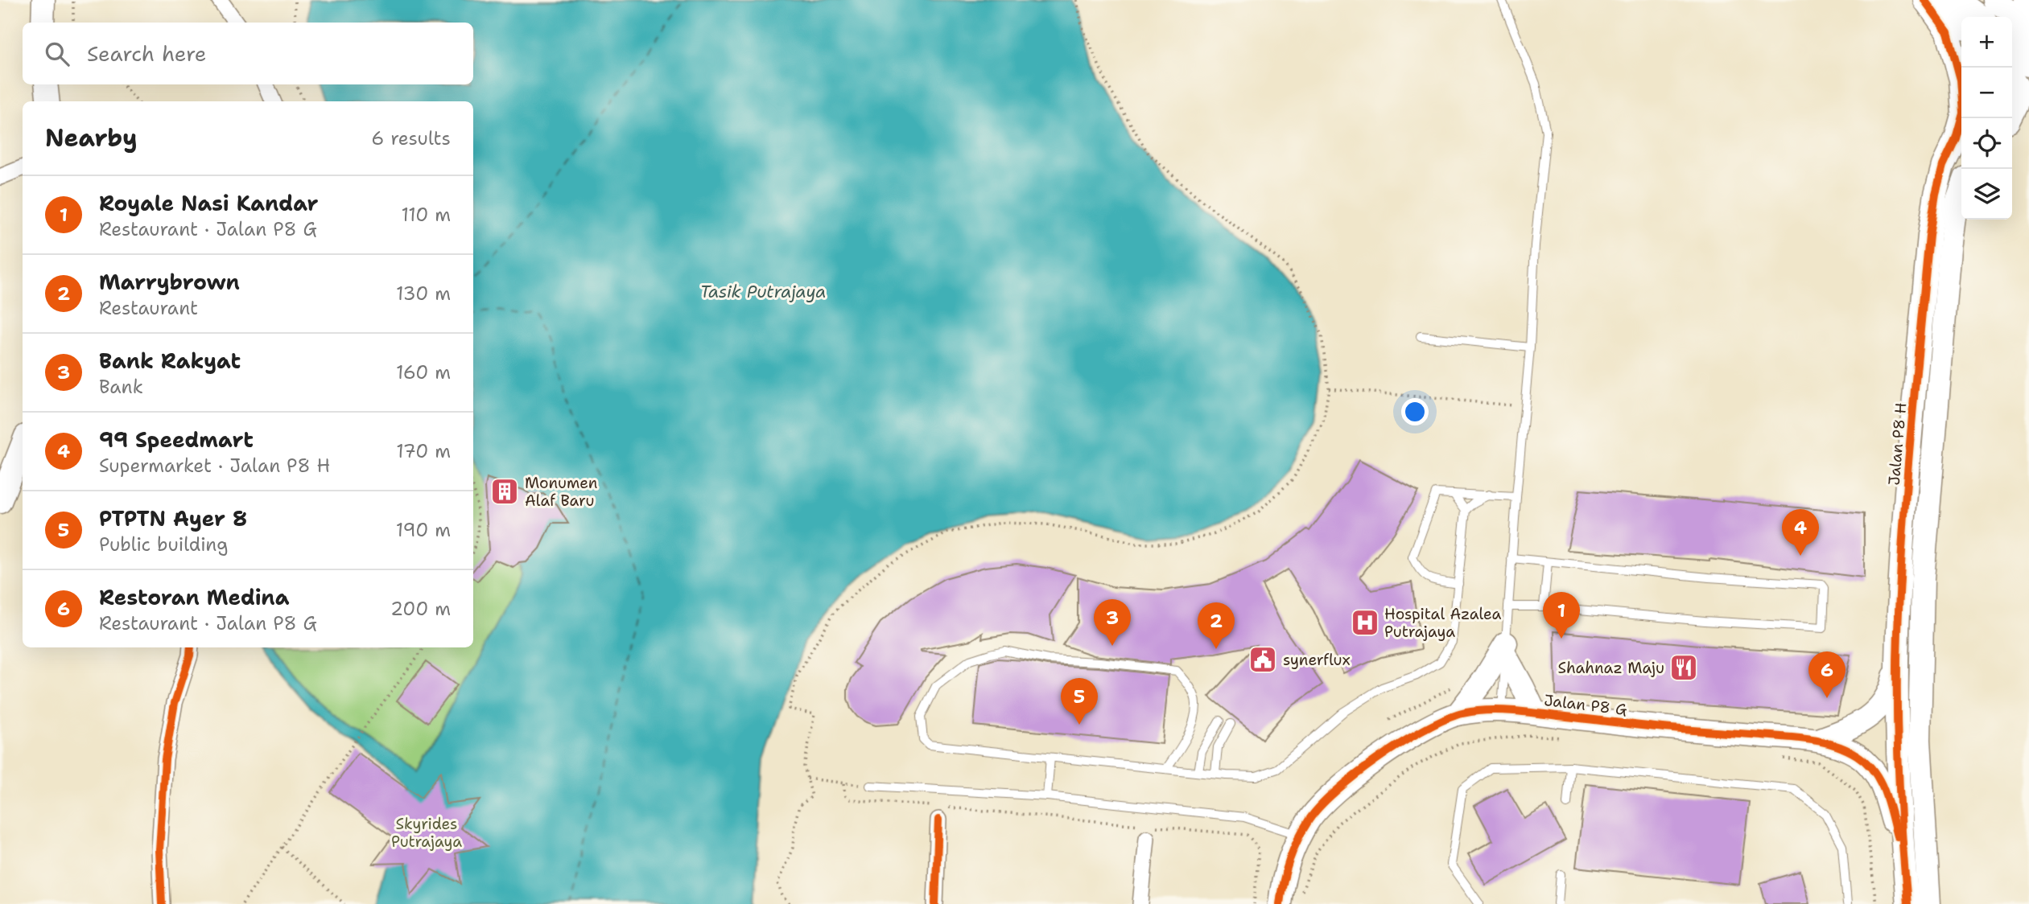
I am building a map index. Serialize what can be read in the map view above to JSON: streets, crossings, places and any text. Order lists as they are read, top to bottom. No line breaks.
{"streets":{"street":["Jalan P8 H","Jalan P8 G"]},"crossings":[["Jalan P8 H","Jalan P8 G"]],"water":["Tasik Putrajaya"],"parks":["Skyrides Putrajaya"],"places":{"building":["Monumen Alaf Baru"],"hospital":["Hospital Azalea Putrajaya"],"public building":["synerflux"],"restaurant":["Shahnaz Maju"]},"page":{"map_buttons":["+","−"],"search":"Search here","heading":["Nearby","6 results"],"list":[{"mark":"1","name":"Royale Nasi Kandar","note":"Restaurant · Jalan P8 G","value":"110 m"},{"mark":"2","name":"Marrybrown","note":"Restaurant","value":"130 m"},{"mark":"3","name":"Bank Rakyat","note":"Bank","value":"160 m"},{"mark":"4","name":"99 Speedmart","note":"Supermarket · Jalan P8 H","value":"170 m"},{"mark":"5","name":"PTPTN Ayer 8","note":"Public building","value":"190 m"},{"mark":"6","name":"Restoran Medina","note":"Restaurant · Jalan P8 G","value":"200 m"}],"pins":["4","1","3","2","6","5"]}}
